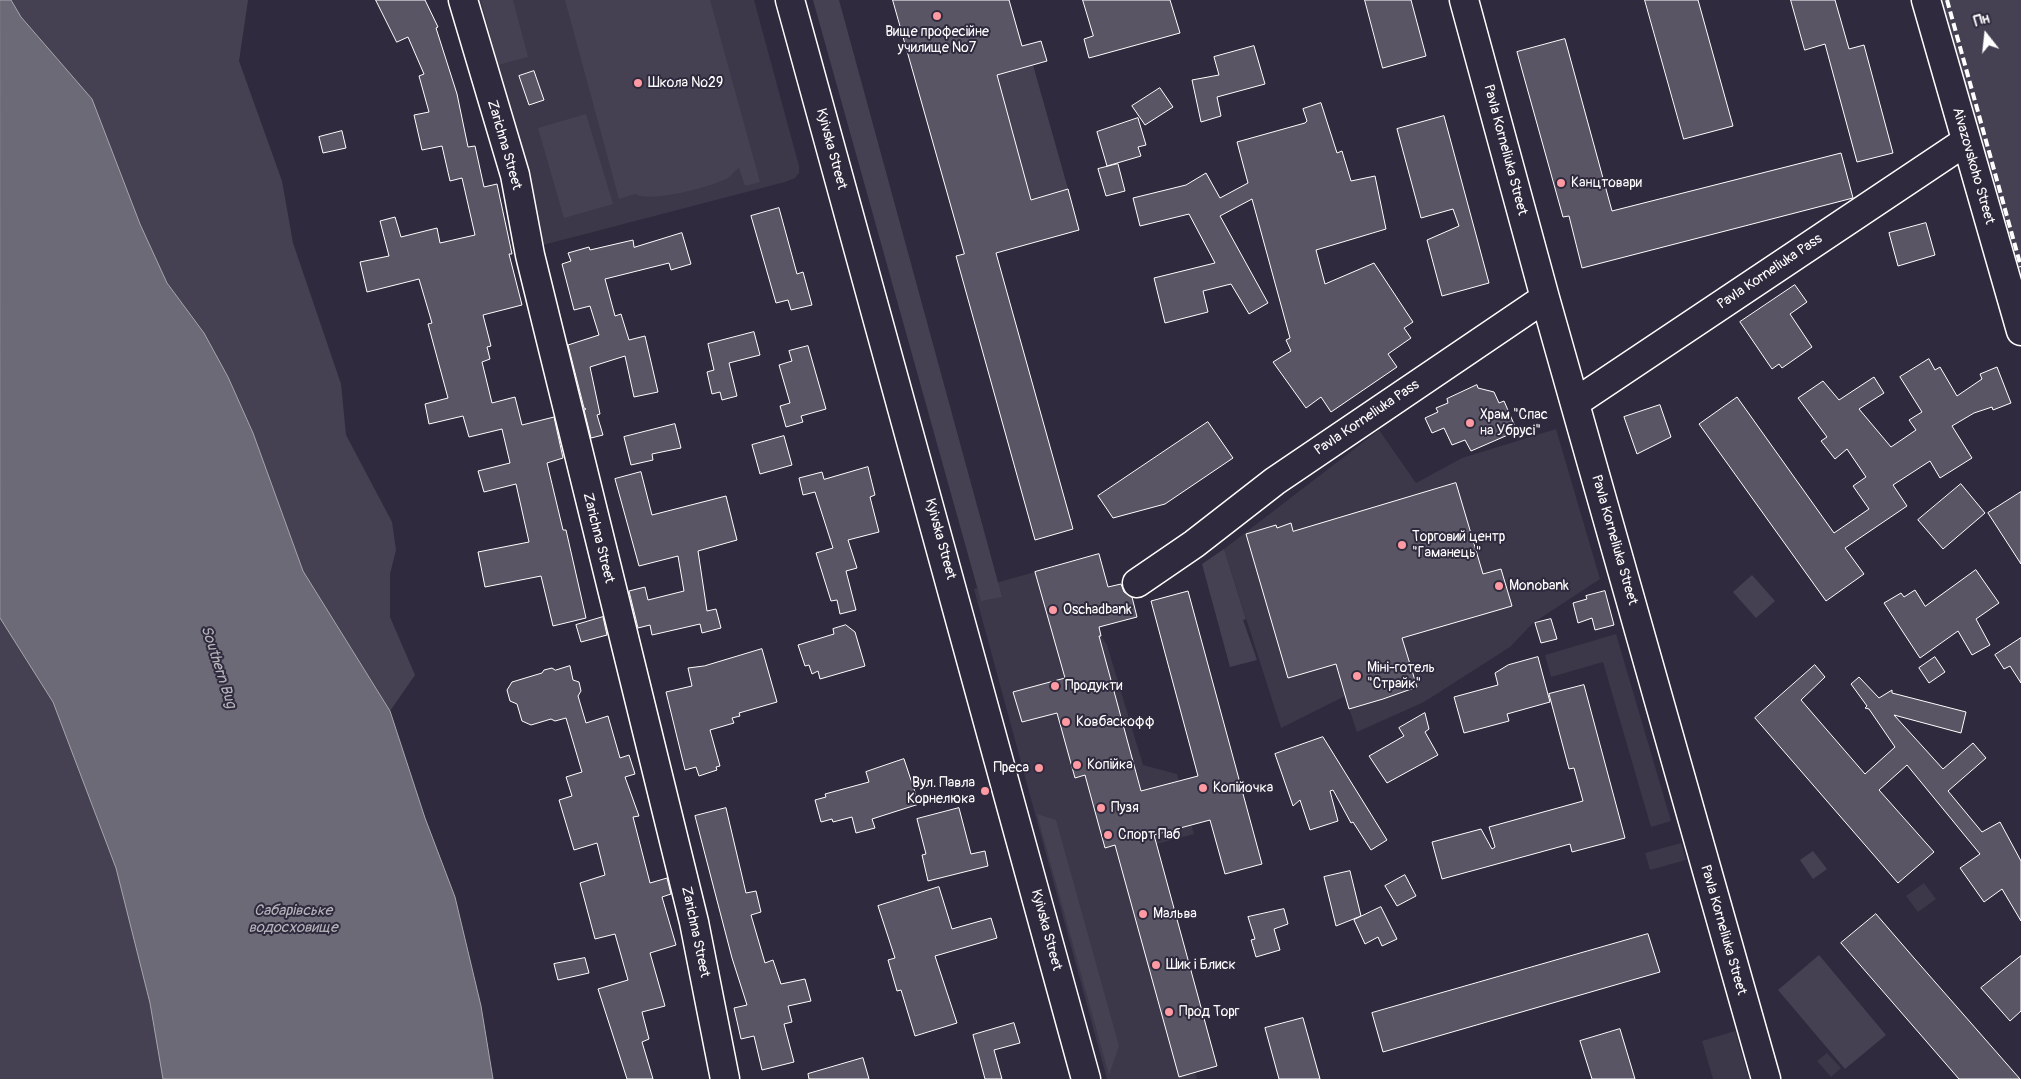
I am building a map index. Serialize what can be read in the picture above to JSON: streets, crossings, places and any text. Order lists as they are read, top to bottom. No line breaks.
{"streets":{"street":["Zarichna Street","Kyivska Street","Pavla Korneliuka Street","Aivazovskoho Street","Pavla Korneliuka Pass"]},"crossings":[["Pavla Korneliuka Street","Pavla Korneliuka Pass"],["Aivazovskoho Street","Pavla Korneliuka Pass"]],"water":["Southern Bug","Сабарівське водосховище"],"places":["Вище професійне училище №7","Школа №29","Канцтовари","Храм \"Спас на Убрусі\"","Торговий центр \"Гаманець\"","Monobank","Oschadbank","Міні-готель \"Страйк\"","Продукти","Ковбаскофф","Копійка","Преса","Копійочка","Вул. Павла Корнелюка","Пузя","Спорт Паб","Мальва","Шик і Блиск","Прод Торг"],"north":"top"}
